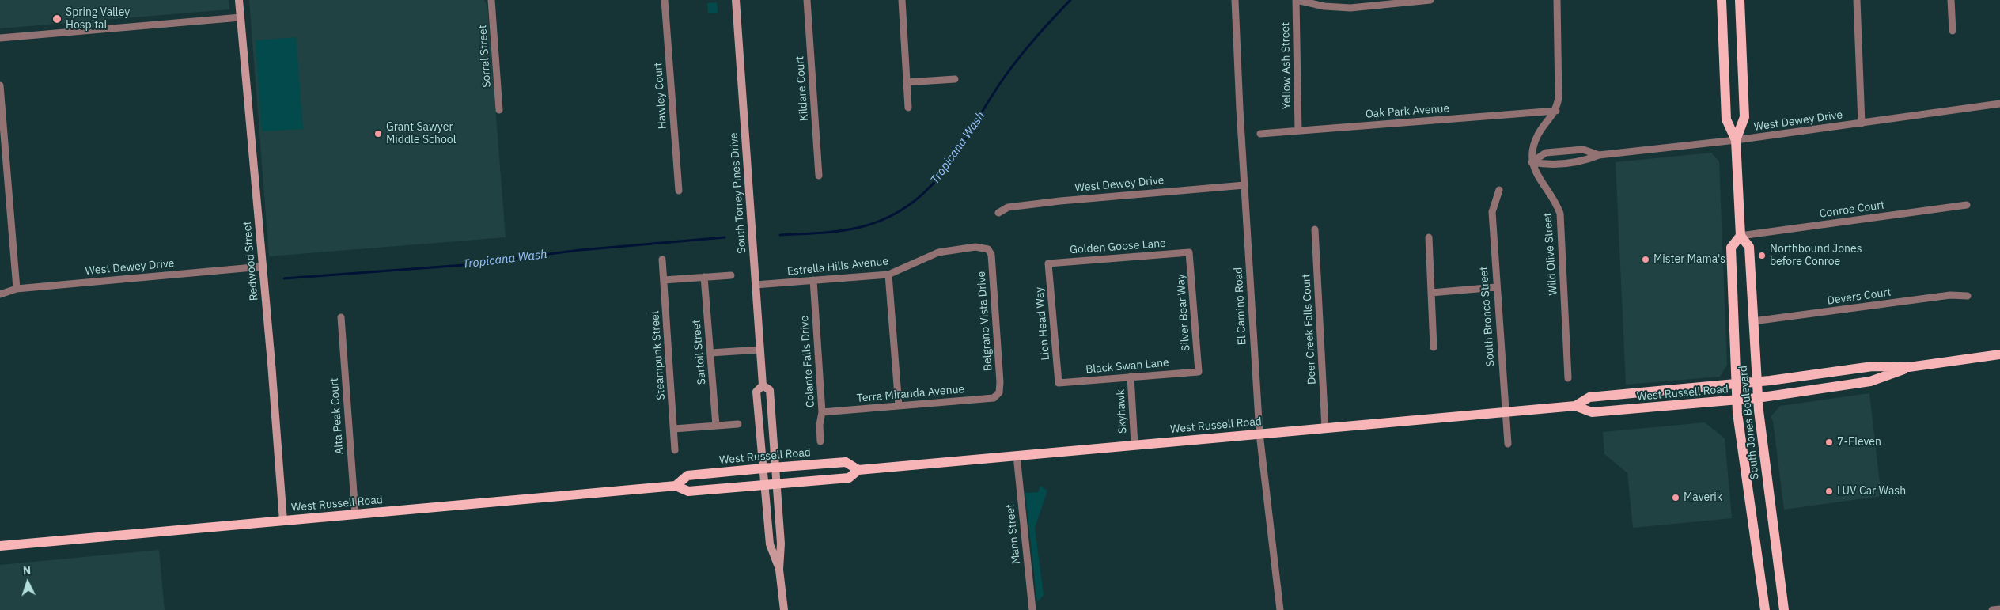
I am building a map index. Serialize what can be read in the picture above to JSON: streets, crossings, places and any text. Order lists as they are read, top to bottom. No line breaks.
{"streets":{"main road":["West Russell Road","South Jones Boulevard"],"street":["Sorrel Street","Yellow Ash Street","Kildare Court","Hawley Court","Oak Park Avenue","West Dewey Drive","South Torrey Pines Drive","Conroe Court","Golden Goose Lane","Wild Olive Street","Redwood Street","Estrella Hills Avenue","Devers Court","El Camino Road","Silver Bear Way","South Bronco Street","Belgrano Vista Drive","Lion Head Way","Deer Creek Falls Court","Sartoil Street","Steampunk Street","Colante Falls Drive","Black Swan Lane","Terra Miranda Avenue","Skyhawk","Alta Peak Court","Mann Street"]},"crossings":[["Yellow Ash Street","Oak Park Avenue"],["Oak Park Avenue","Wild Olive Street"],["West Dewey Drive","Wild Olive Street"],["West Dewey Drive","Redwood Street"],["West Dewey Drive","El Camino Road"],["West Dewey Drive","South Jones Boulevard"],["South Torrey Pines Drive","Estrella Hills Avenue"],["South Torrey Pines Drive","West Russell Road"],["Conroe Court","South Jones Boulevard"],["Golden Goose Lane","Silver Bear Way"],["Golden Goose Lane","Lion Head Way"],["Redwood Street","West Russell Road"],["Estrella Hills Avenue","Belgrano Vista Drive"],["Estrella Hills Avenue","Colante Falls Drive"],["Devers Court","South Jones Boulevard"],["El Camino Road","West Russell Road"],["Silver Bear Way","Black Swan Lane"],["South Bronco Street","West Russell Road"],["Belgrano Vista Drive","Terra Miranda Avenue"],["Lion Head Way","Black Swan Lane"],["Deer Creek Falls Court","West Russell Road"],["Colante Falls Drive","Terra Miranda Avenue"],["Black Swan Lane","Skyhawk"],["West Russell Road","Skyhawk"],["West Russell Road","Alta Peak Court"],["West Russell Road","South Jones Boulevard"],["West Russell Road","Mann Street"]],"water":["Tropicana Wash"],"places":["Spring Valley Hospital","Grant Sawyer Middle School","Northbound Jones before Conroe","Mister Mama's","7-Eleven","LUV Car Wash","Maverik"],"north":"top"}
